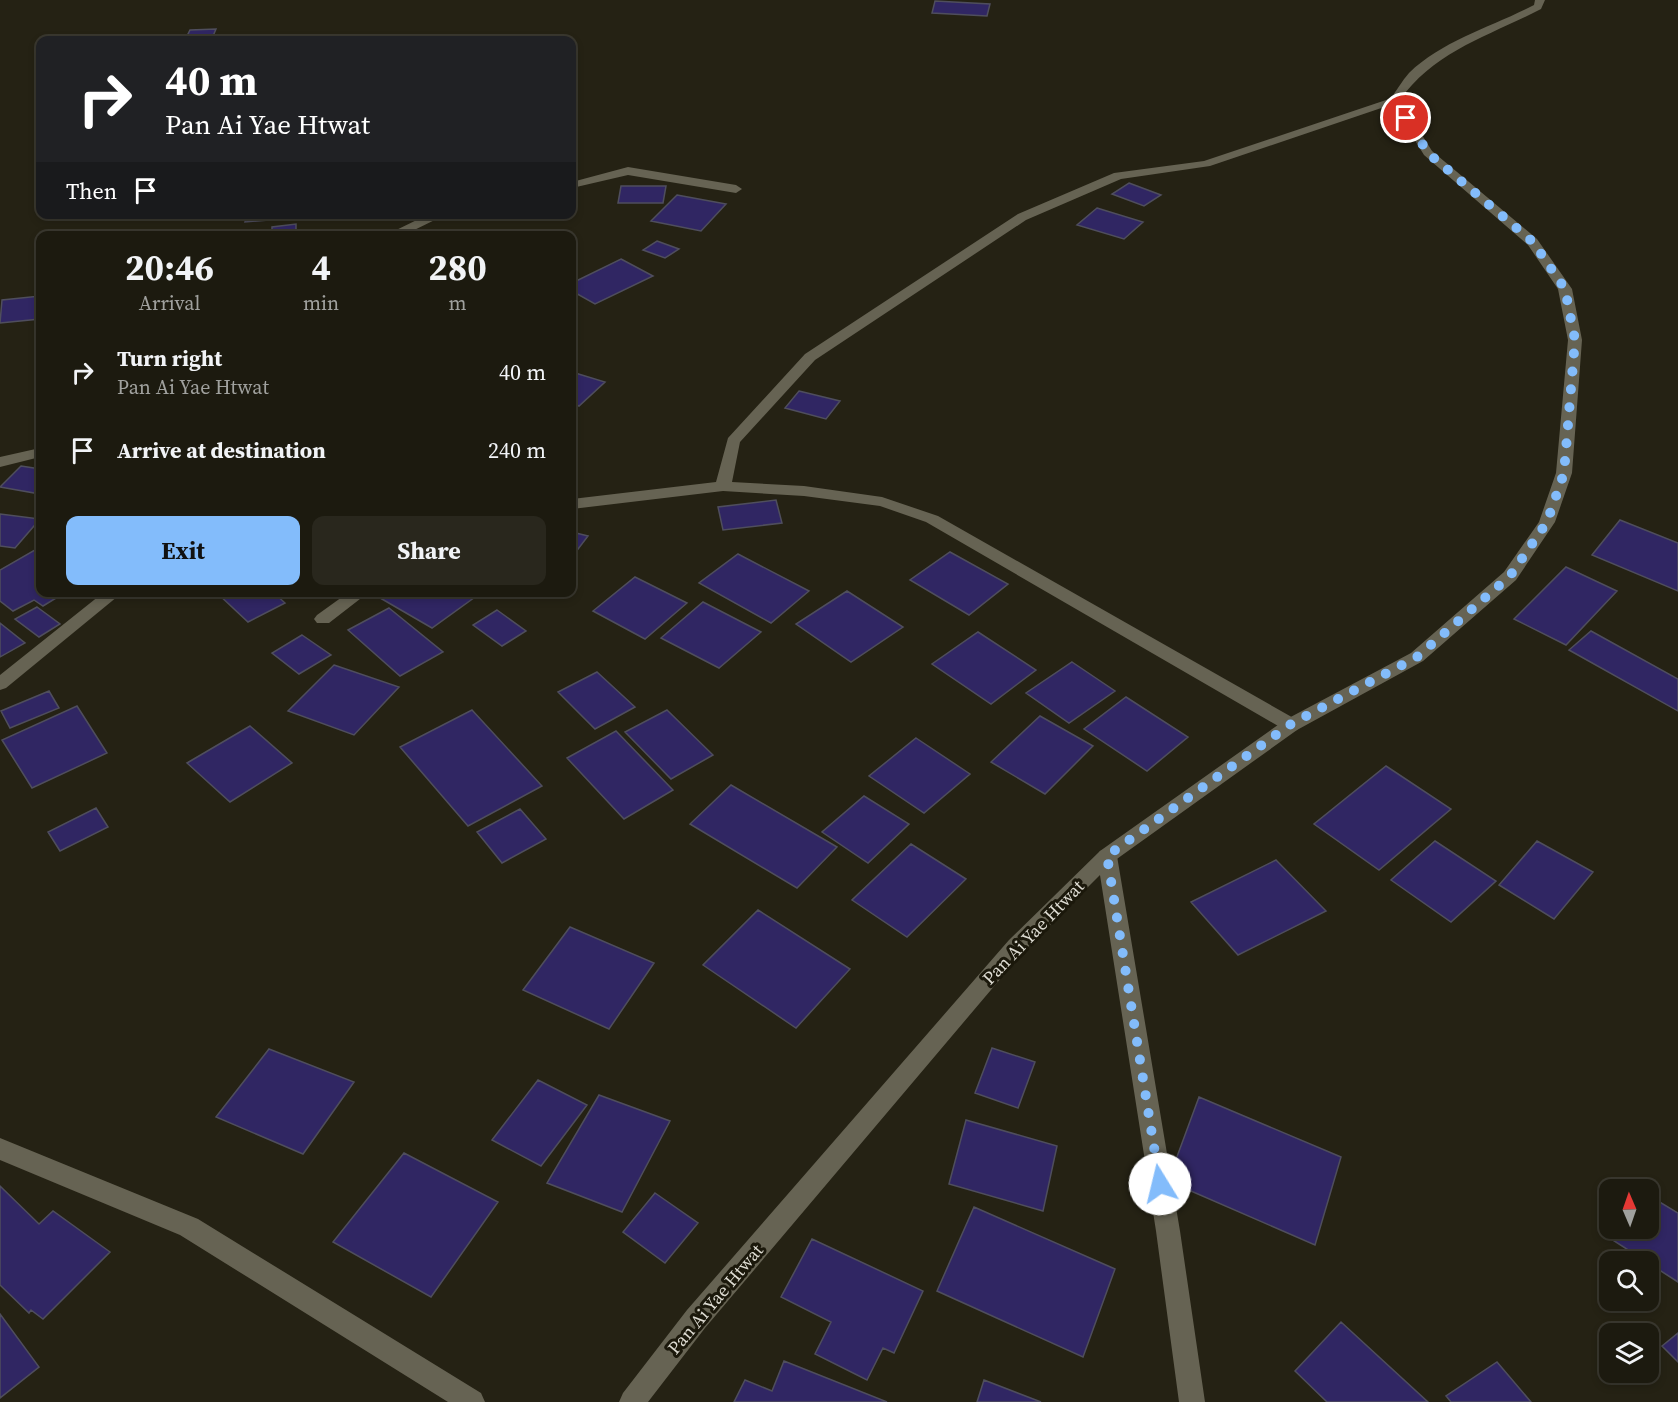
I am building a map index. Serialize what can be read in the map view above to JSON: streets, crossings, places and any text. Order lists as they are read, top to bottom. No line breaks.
{"streets":{"street":["Pan Ai Yae Htwat"]},"north":"top","page":{"turn":["40 m","Pan Ai Yae Htwat"],"then":"Then","eta":["20:46","Arrival","4","min","280","m"],"list":[{"name":"Turn right","note":"Pan Ai Yae Htwat","value":"40 m"},{"name":"Arrive at destination","value":"240 m"}],"buttons":["Exit","Share"]}}
